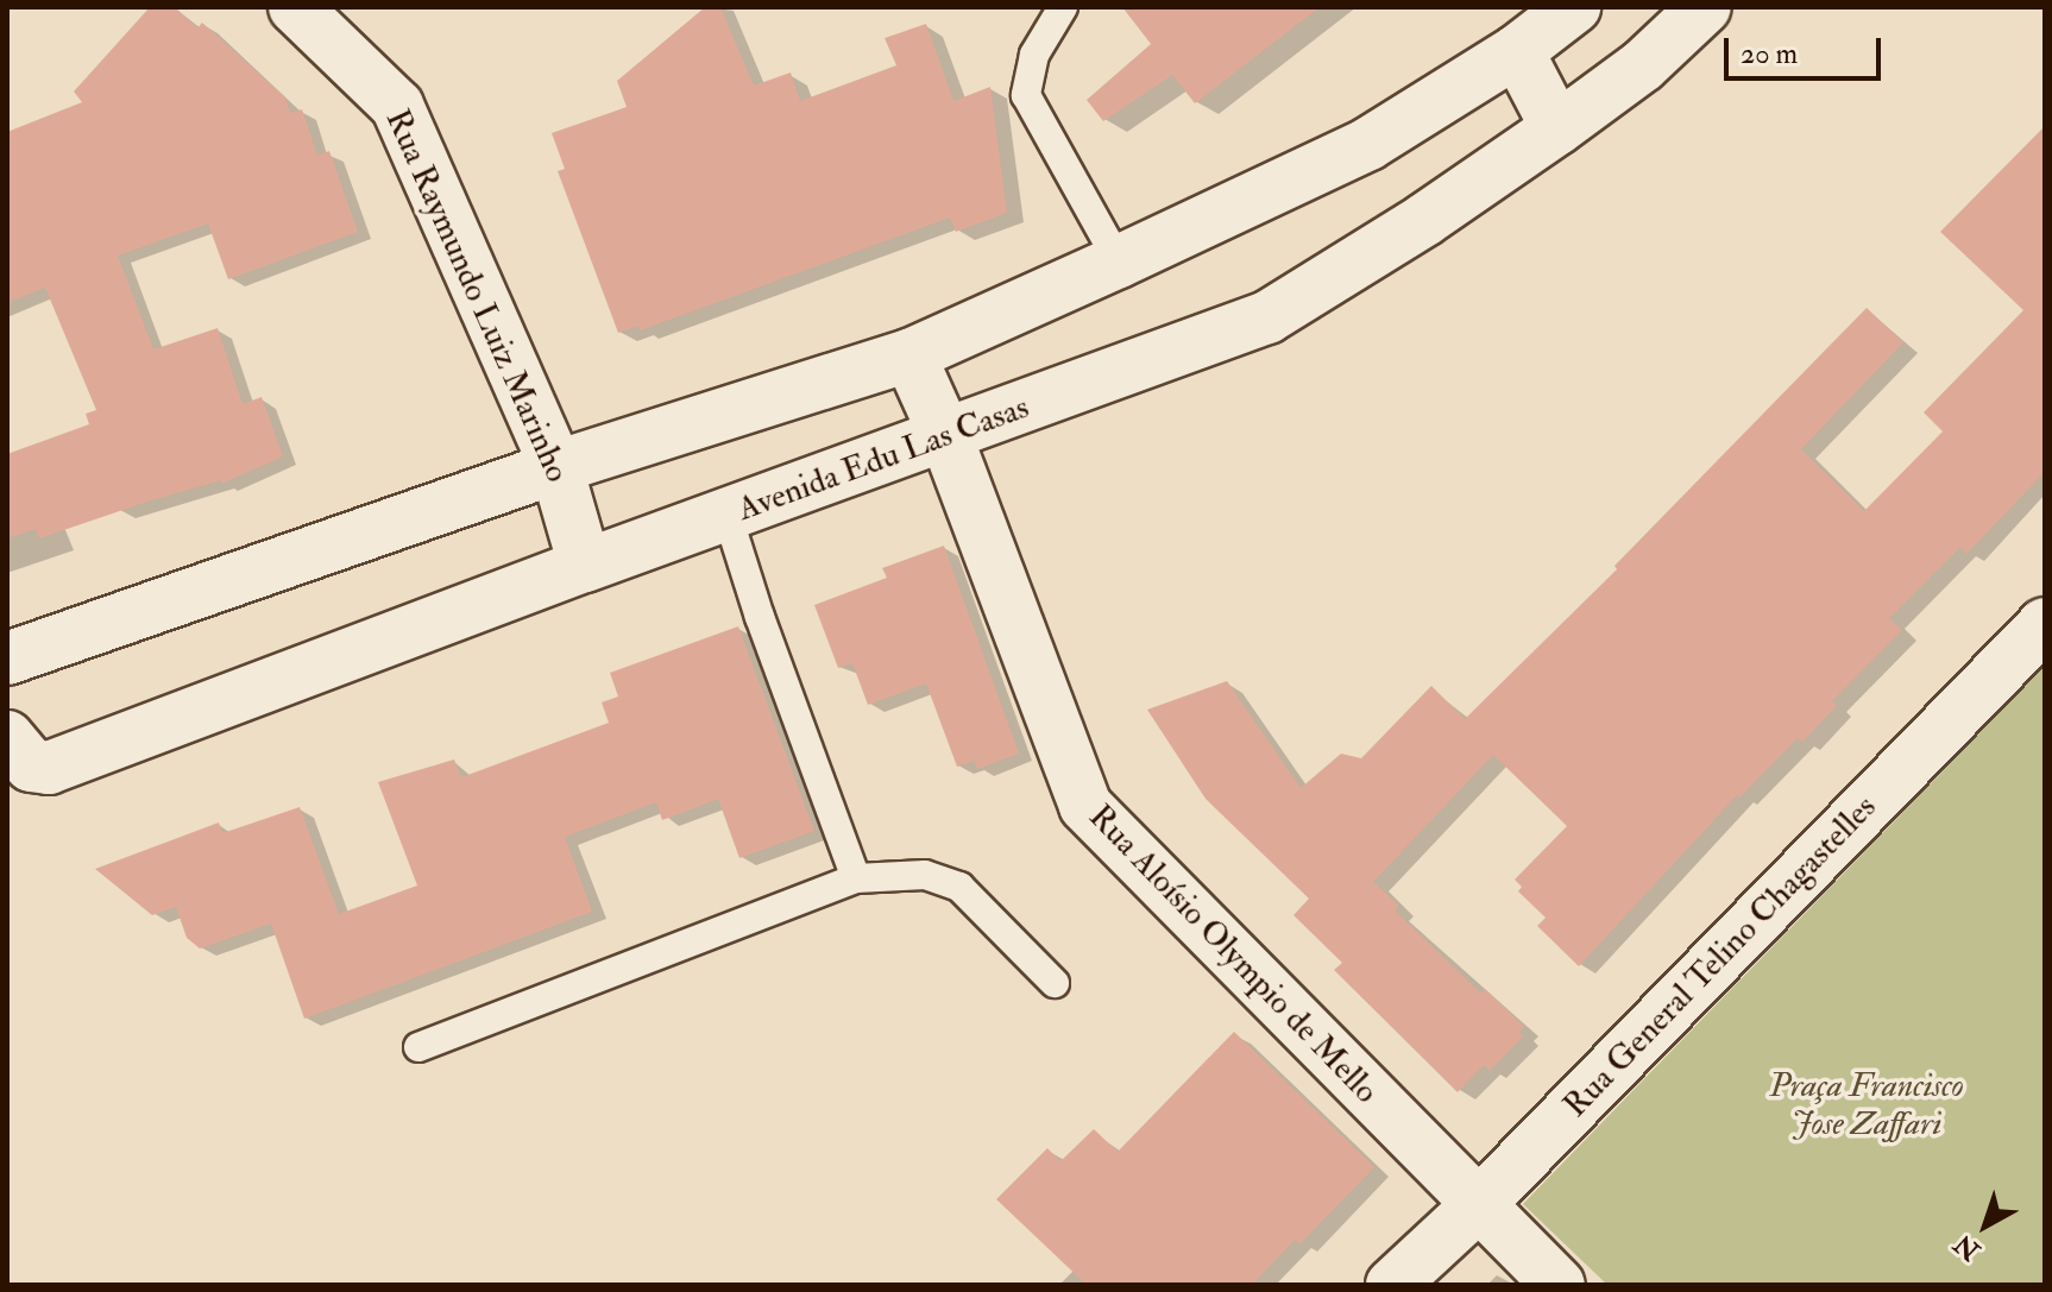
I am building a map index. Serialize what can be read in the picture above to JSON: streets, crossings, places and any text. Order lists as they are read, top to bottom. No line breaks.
{"streets":{"street":["Rua Raymundo Luiz Marinho","Avenida Edu Las Casas","Rua Aloísio Olympio de Mello","Rua General Telino Chagastelles"]},"crossings":[["Rua Raymundo Luiz Marinho","Avenida Edu Las Casas"],["Avenida Edu Las Casas","Rua Aloísio Olympio de Mello"],["Rua Aloísio Olympio de Mello","Rua General Telino Chagastelles"]],"parks":["Praça Francisco Jose Zaffari"],"scale_bar":"20 m","north":"bottom left"}
